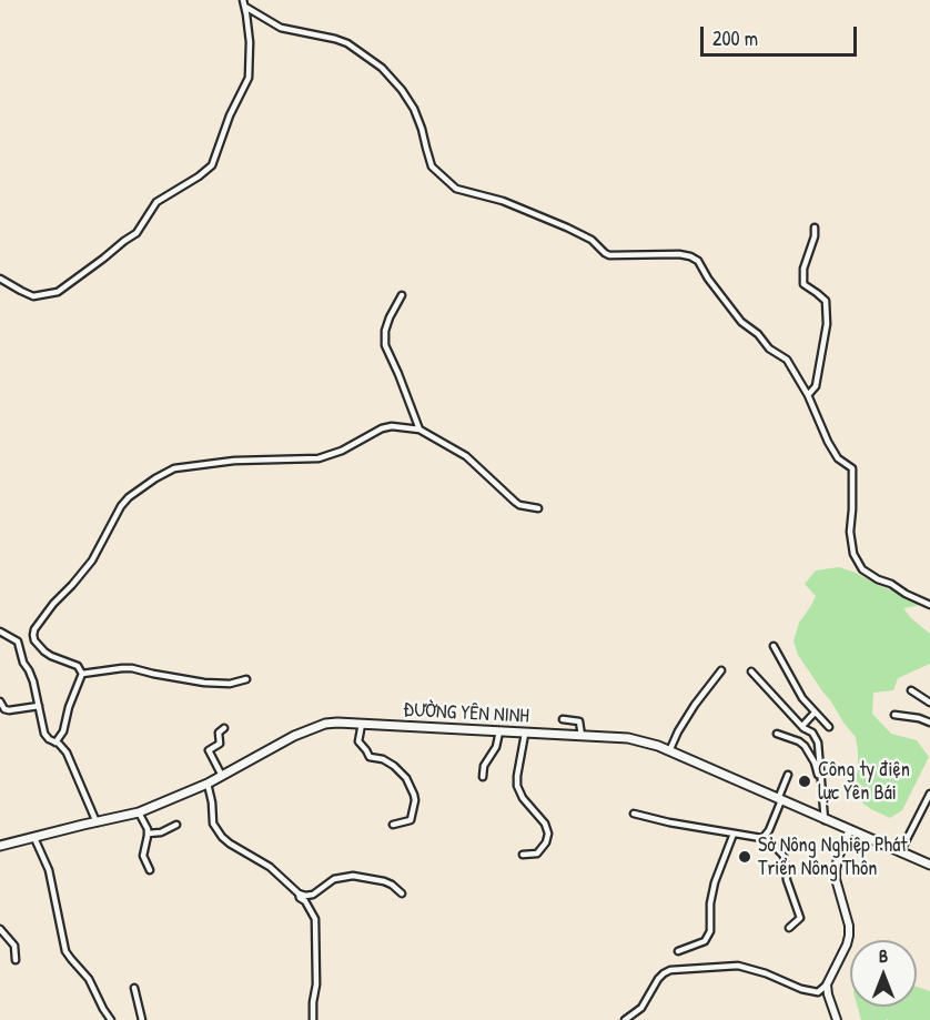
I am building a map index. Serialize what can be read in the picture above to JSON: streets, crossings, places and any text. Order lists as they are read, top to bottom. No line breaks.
{"streets":{"main road":["ĐƯỜNG YÊN NINH"]},"places":["Công ty điện lực Yên Bái","Sở Nông Nghiệp Phát Triển Nông Thôn"],"scale_bar":"200 m","north":"top"}
